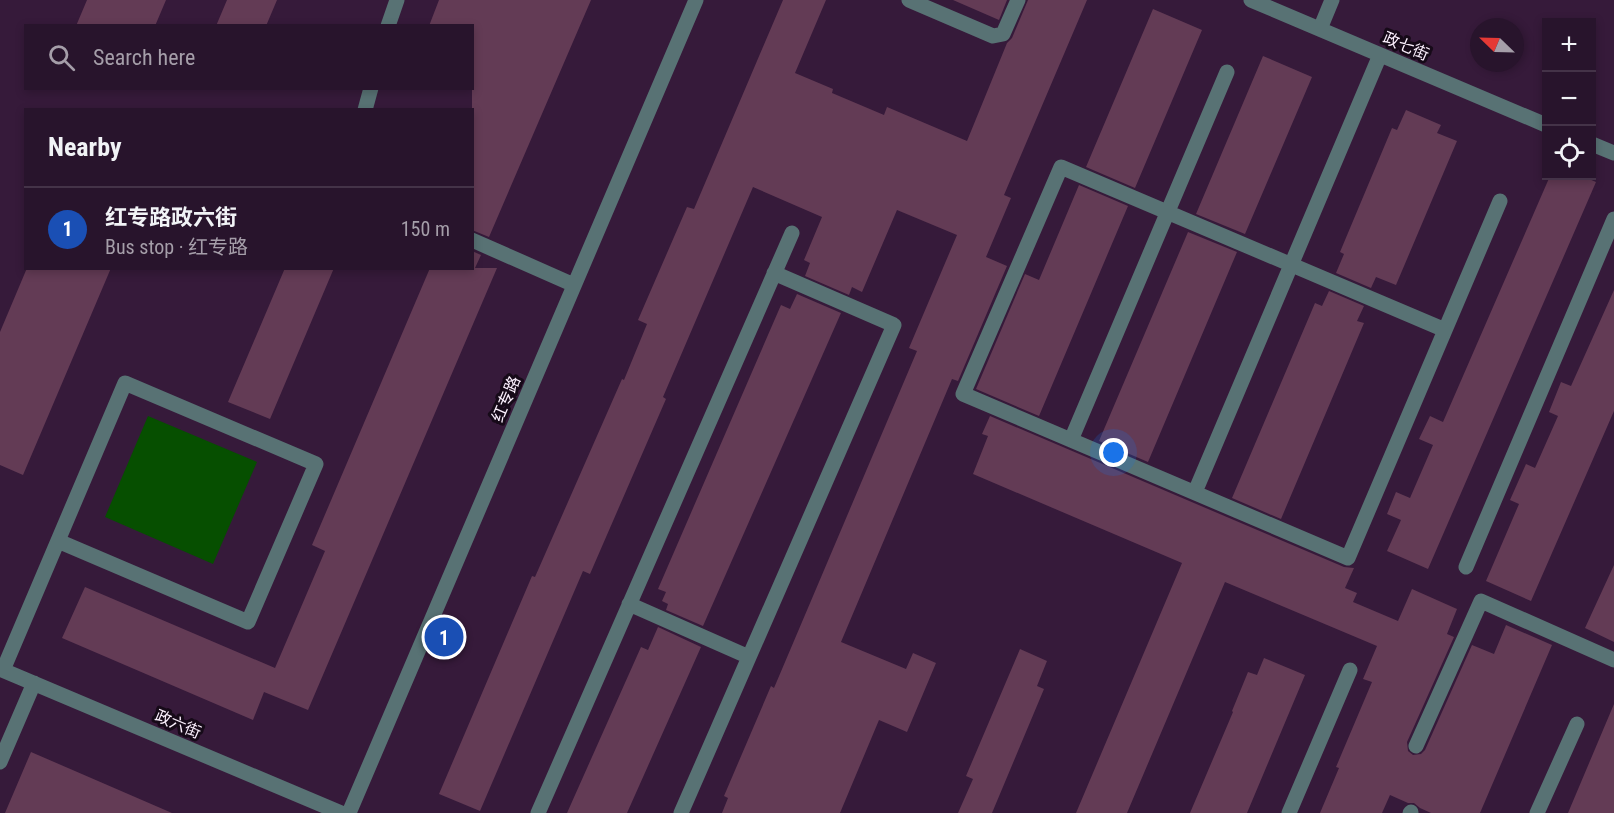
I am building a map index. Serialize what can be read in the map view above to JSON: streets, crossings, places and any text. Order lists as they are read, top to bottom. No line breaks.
{"streets":{"street":["政七街","红专路","政六街"]},"north":"top left","page":{"map_buttons":["+","−"],"search":"Search here","heading":"Nearby","list":[{"mark":"1","name":"红专路政六街","note":"Bus stop · 红专路","value":"150 m"}],"pins":"1"}}
